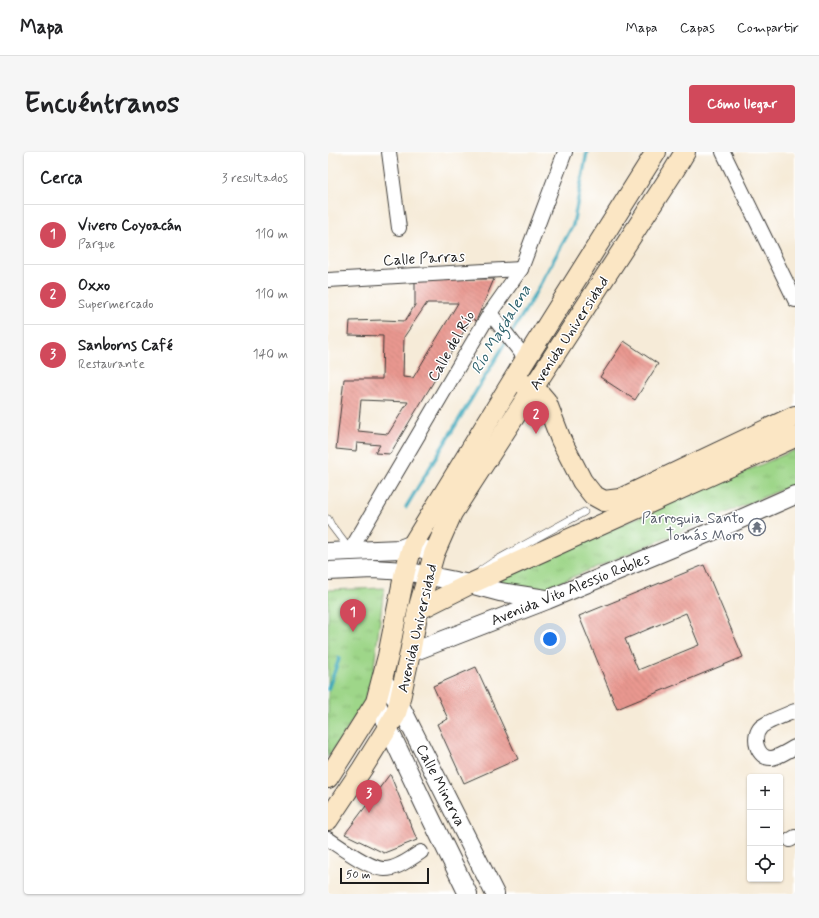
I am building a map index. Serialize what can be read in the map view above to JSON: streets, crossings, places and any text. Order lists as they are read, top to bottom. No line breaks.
{"streets":{"main road":["Avenida Universidad"],"street":["Calle Parras","Calle del Río","Avenida Vito Alessio Robles","Calle Minerva"]},"crossings":[["Calle Parras","Calle del Río"],["Avenida Universidad","Avenida Vito Alessio Robles"],["Avenida Universidad","Calle Minerva"]],"water":["Río Magdalena"],"places":{"temple":["Parroquia Santo Tomás Moro"]},"scale_bar":"50 m","page":{"header":"Mapa","nav":["Mapa","Capas","Compartir"],"buttons":"Cómo llegar","title":"Encuéntranos","heading":["Cerca","3 resultados"],"list":[{"mark":"1","name":"Vivero Coyoacán","note":"Parque","value":"110 m"},{"mark":"2","name":"Oxxo","note":"Supermercado","value":"110 m"},{"mark":"3","name":"Sanborns Café","note":"Restaurante","value":"140 m"}],"pins":["2","1","3"],"map_buttons":["+","−"],"scale":"50 m"}}
